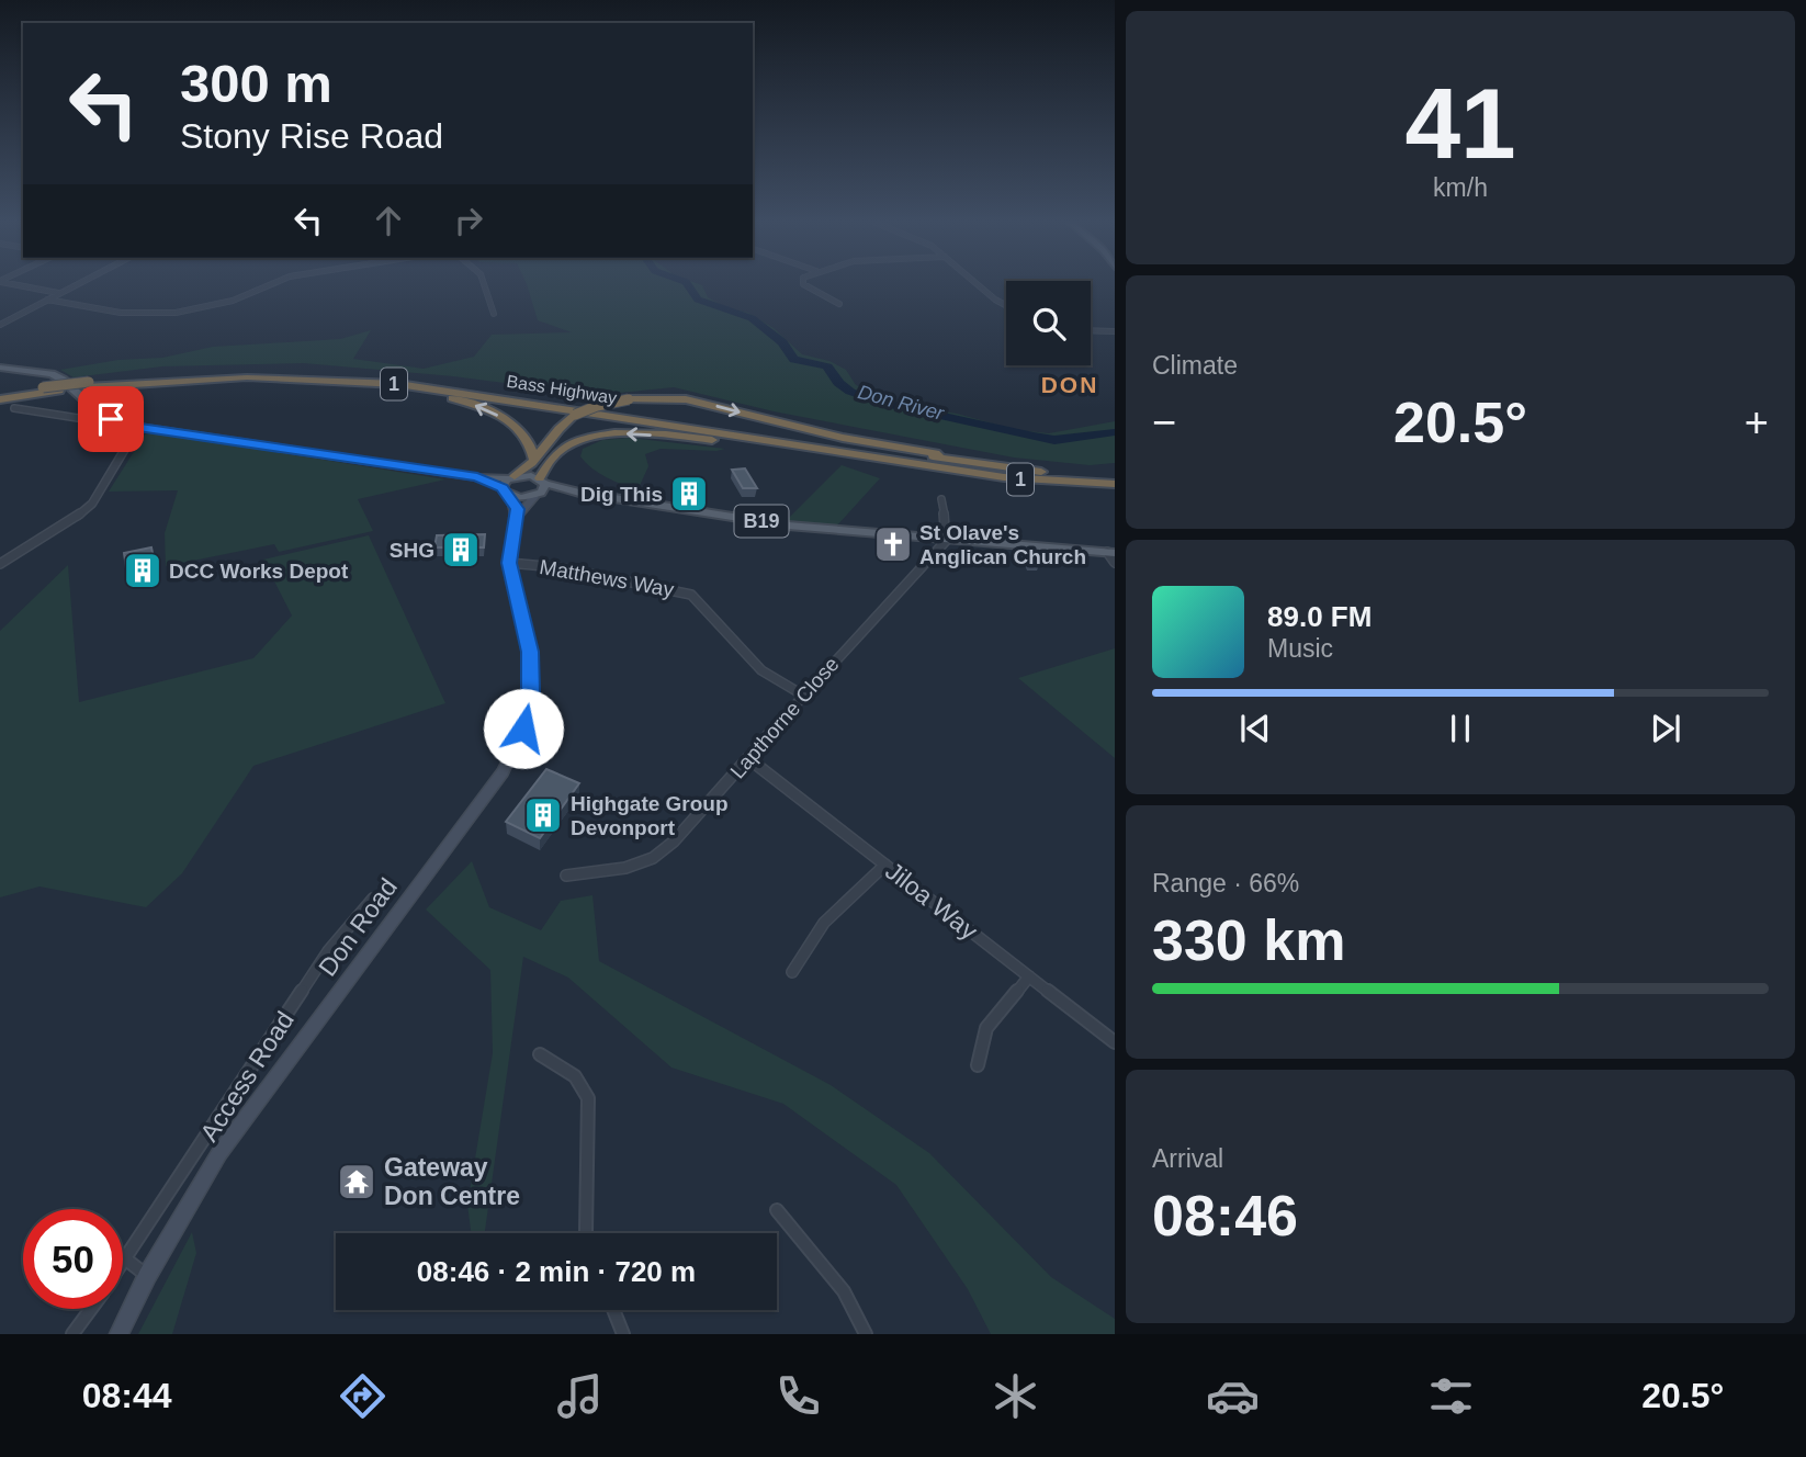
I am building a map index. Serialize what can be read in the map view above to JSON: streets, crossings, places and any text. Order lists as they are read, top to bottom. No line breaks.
{"streets":{"highway":["1","Bass Highway"],"main road":["B19","Don Road"],"street":["Matthews Way","Lapthorne Close","Jiloa Way","Access Road"]},"crossings":[["B19","Lapthorne Close"],["B19","Don Road"],["Matthews Way","Lapthorne Close"],["Matthews Way","Don Road"],["Lapthorne Close","Jiloa Way"]],"districts":["DON"],"water":["Don River"],"places":{"building":["Dig This","SHG","DCC Works Depot","Highgate Group Devonport"],"church":["St Olave's Anglican Church"],"temple":["Gateway Don Centre"]},"page":{"tile":[["41","km/h"],"Climate",["Range · 66%","330 km"],["Arrival","08:46"]],"turn":["300 m","Stony Rise Road"],"heat":["−","20.5°","+"],"song":["89.0 FM","Music"],"limit":"50","trip":"08:46 · 2 min · 720 m","tabs":["08:44","20.5°"]}}
